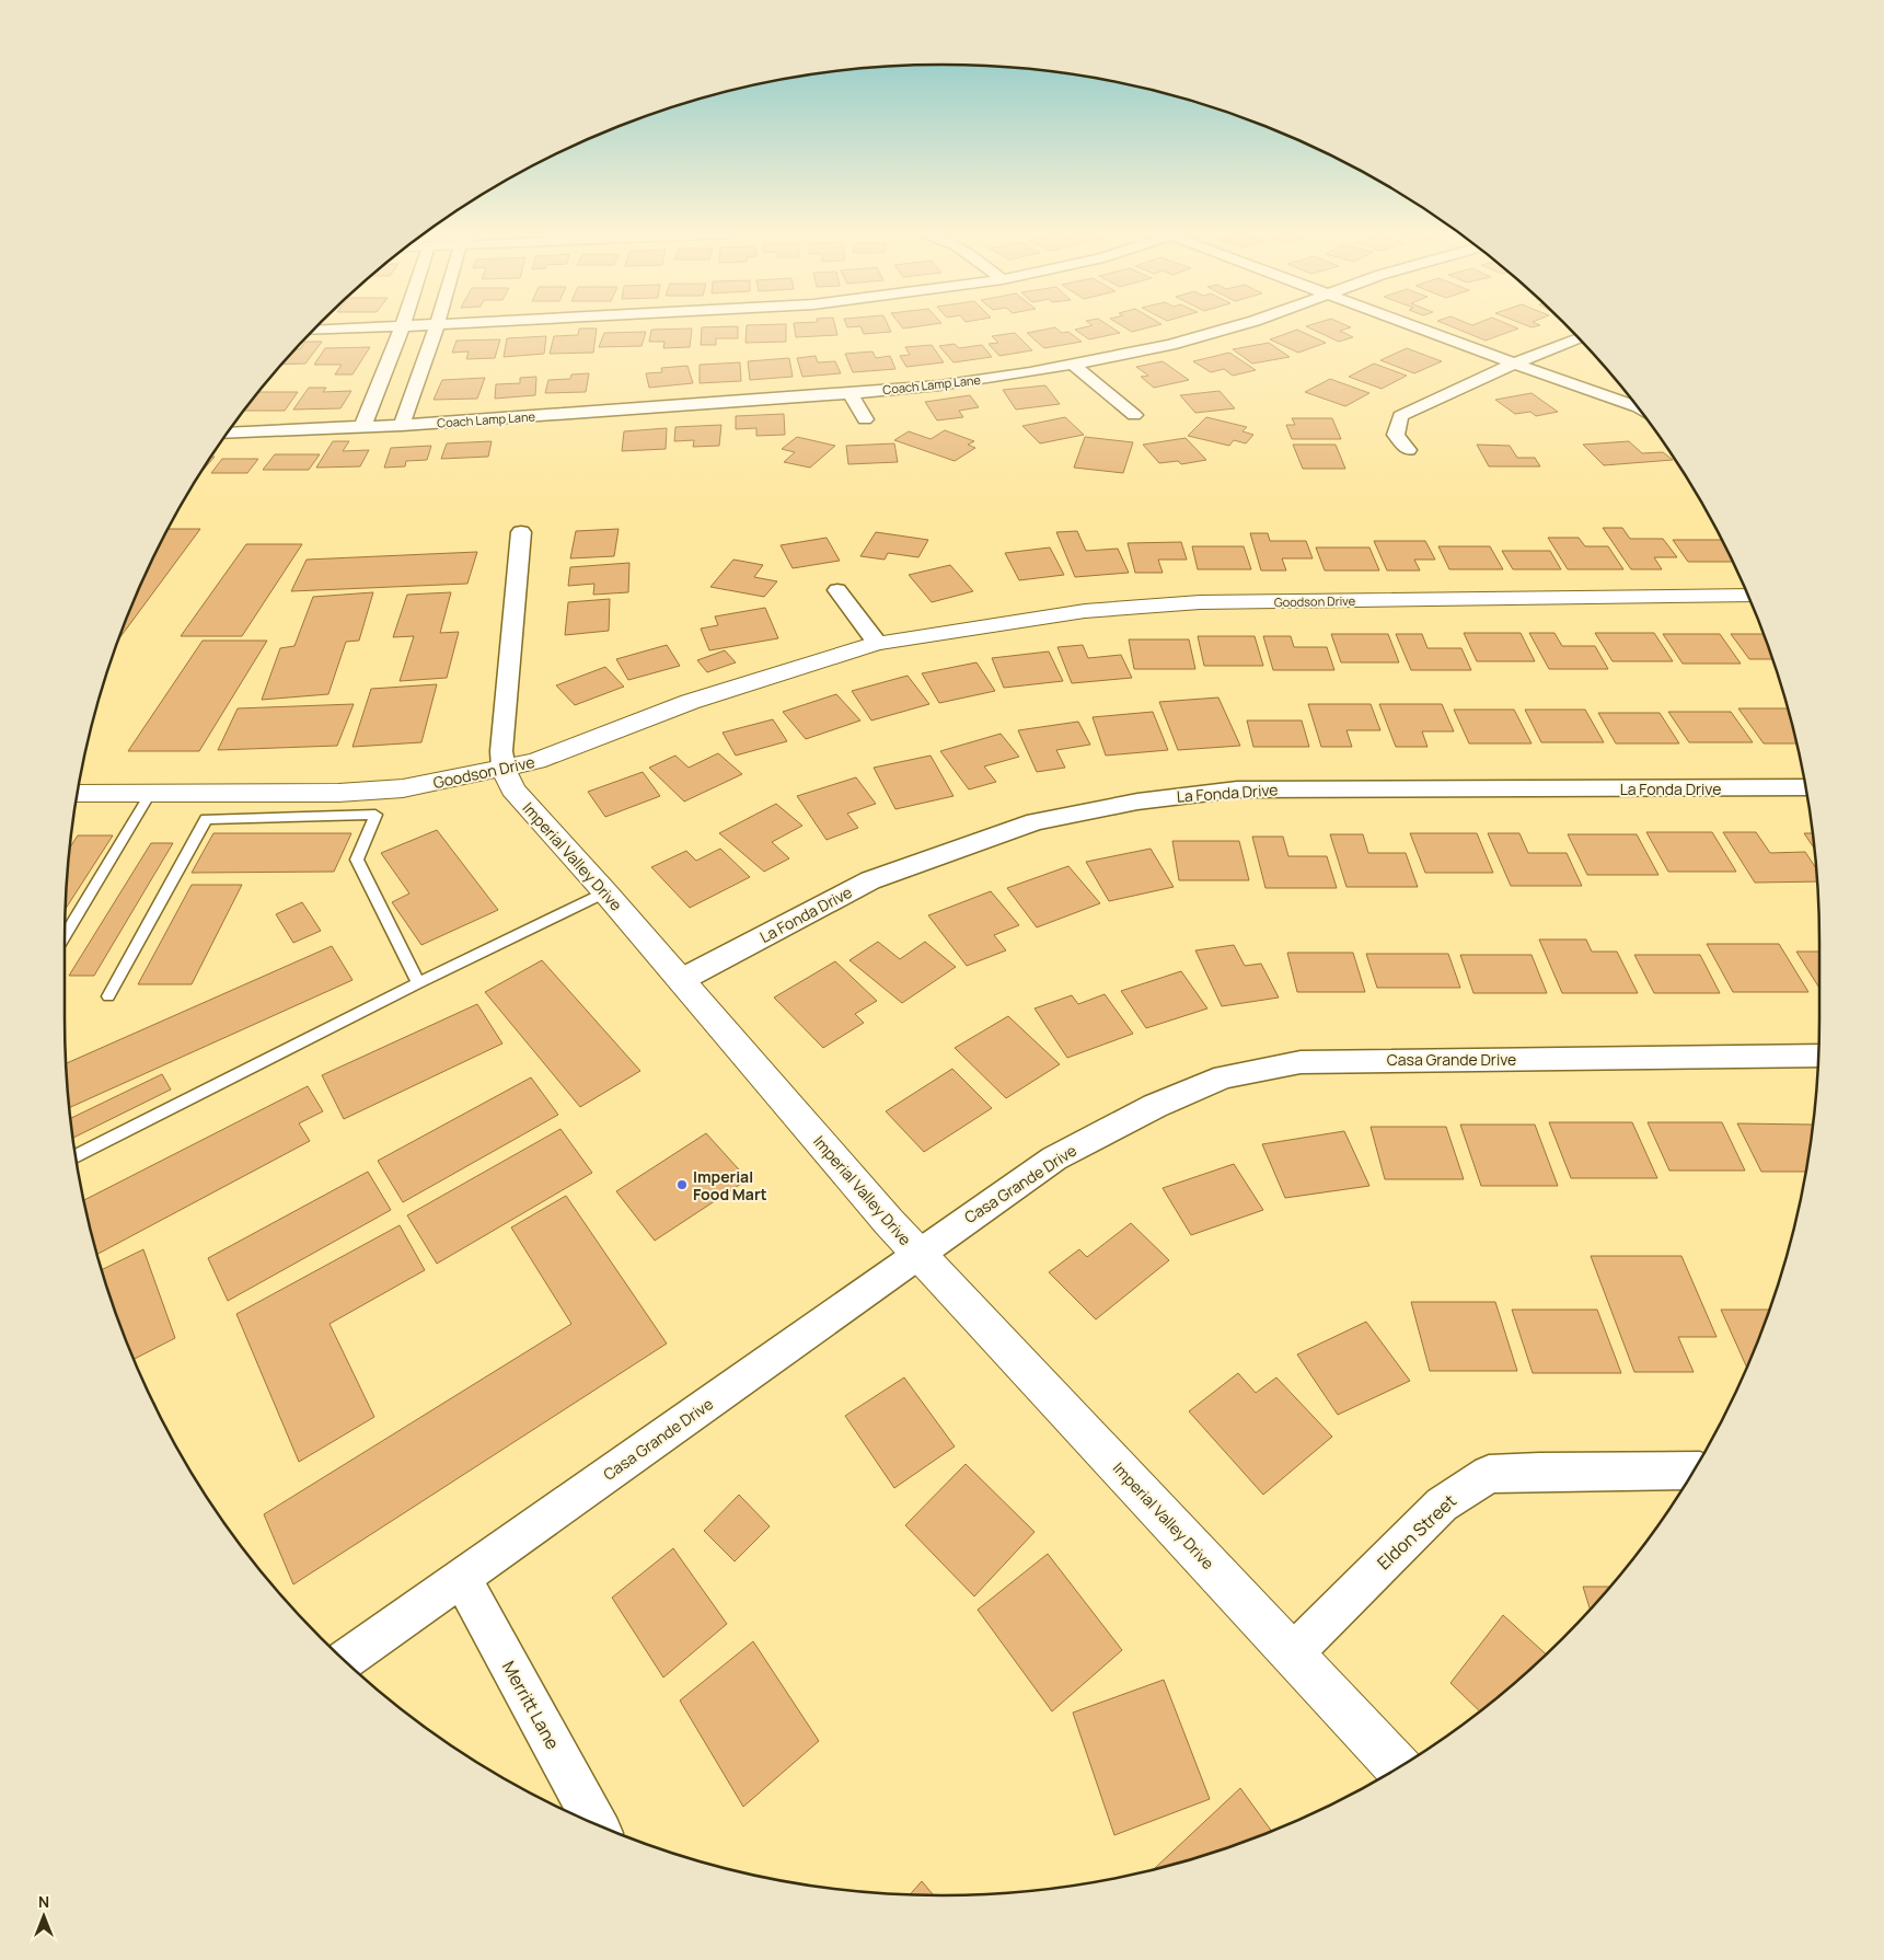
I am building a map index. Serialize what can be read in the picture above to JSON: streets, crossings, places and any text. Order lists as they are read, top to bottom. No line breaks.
{"streets":{"street":["Coach Lamp Lane","Goodson Drive","La Fonda Drive","Imperial Valley Drive","Casa Grande Drive","Eldon Street","Merritt Lane"]},"crossings":[["Goodson Drive","Imperial Valley Drive"],["La Fonda Drive","Imperial Valley Drive"],["Imperial Valley Drive","Casa Grande Drive"],["Imperial Valley Drive","Eldon Street"],["Casa Grande Drive","Merritt Lane"]],"places":["Imperial Food Mart"],"north":"top"}
